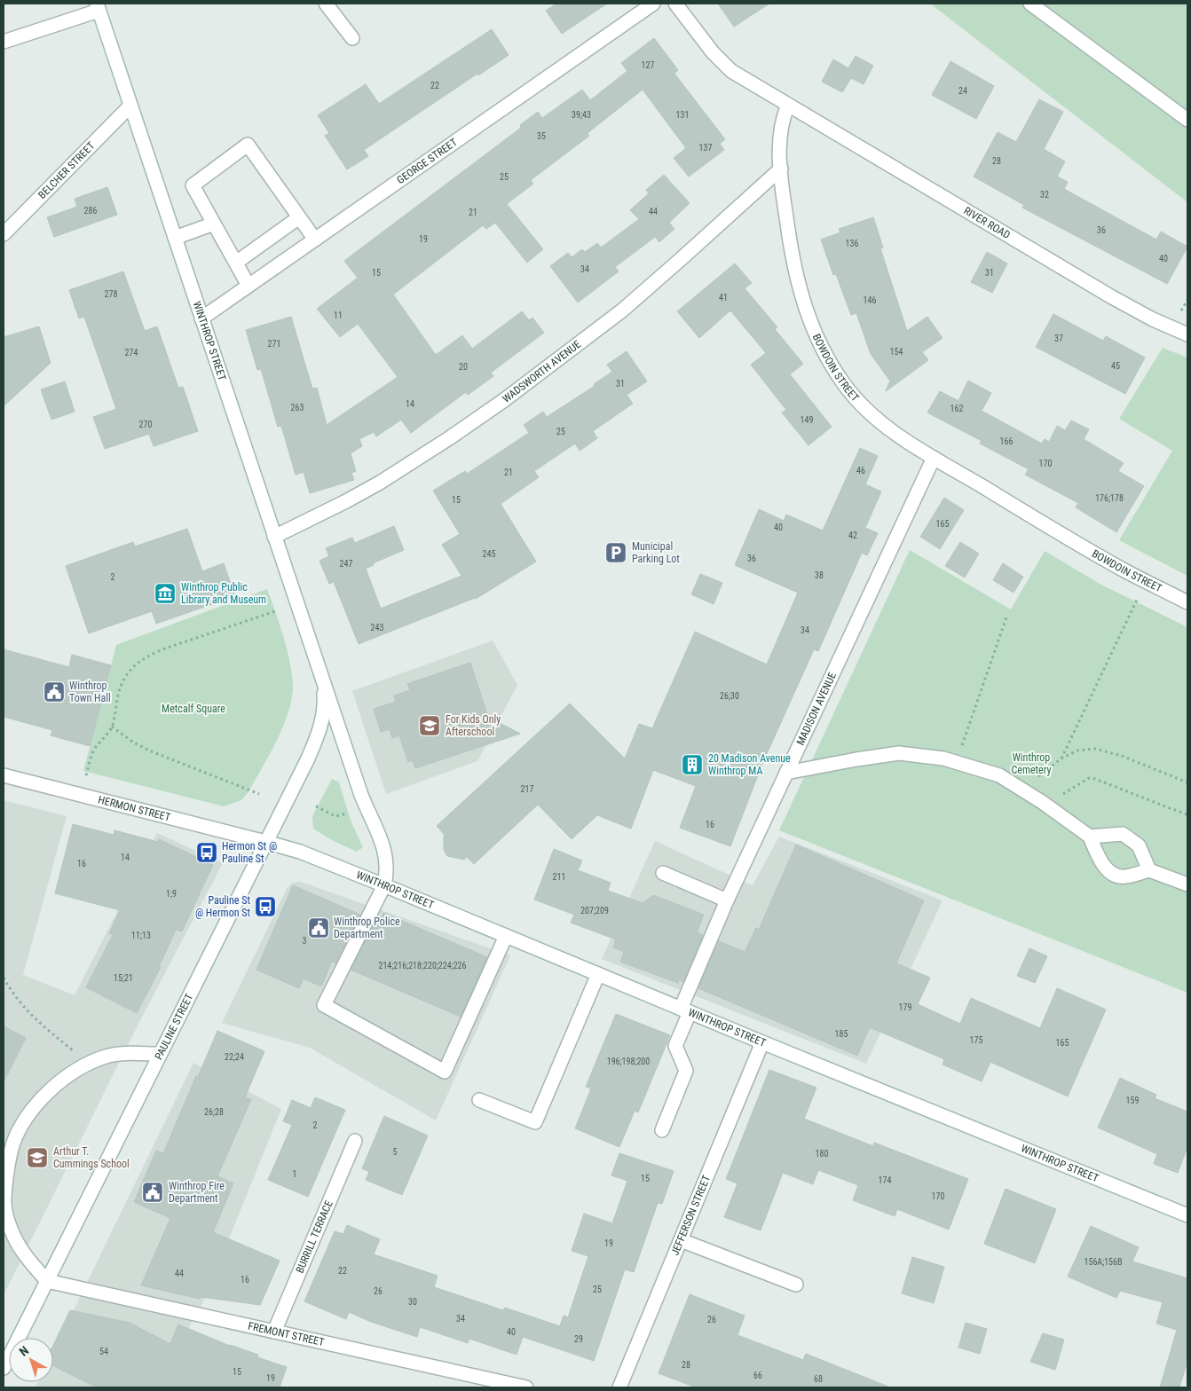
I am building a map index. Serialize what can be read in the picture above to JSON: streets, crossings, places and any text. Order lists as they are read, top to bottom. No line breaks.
{"streets":{"street":["GEORGE STREET","BELCHER STREET","RIVER ROAD","WINTHROP STREET","BOWDOIN STREET","WADSWORTH AVENUE","MADISON AVENUE","HERMON STREET","PAULINE STREET","JEFFERSON STREET","BURRILL TERRACE","FREMONT STREET"]},"crossings":[["GEORGE STREET","WINTHROP STREET"],["BELCHER STREET","WINTHROP STREET"],["RIVER ROAD","BOWDOIN STREET"],["WINTHROP STREET","WADSWORTH AVENUE"],["WINTHROP STREET","MADISON AVENUE"],["WINTHROP STREET","HERMON STREET"],["WINTHROP STREET","PAULINE STREET"],["WINTHROP STREET","JEFFERSON STREET"],["BOWDOIN STREET","WADSWORTH AVENUE"],["BOWDOIN STREET","MADISON AVENUE"],["HERMON STREET","PAULINE STREET"],["PAULINE STREET","FREMONT STREET"],["BURRILL TERRACE","FREMONT STREET"]],"parks":["Metcalf Square","Winthrop Cemetery"],"places":{"parking":["Municipal Parking Lot"],"museum":["Winthrop Public Library and Museum"],"public building":["Winthrop Town Hall","Winthrop Police Department","Winthrop Fire Department"],"school or university":["For Kids Only Afterschool","Arthur T. Cummings School"],"building":["20 Madison Avenue Winthrop MA"],"bus stop":["Hermon St @ Pauline St","Pauline St @ Hermon St"]},"house_numbers":["127","22","24","39;43","131","35","137","28","25","32","286","44","21","36","19","136","40","34","15","31","278","41","146","11","37","271","154","274","45","20","31","14","263","162","149","270","25","166","170","46","21","176;178","15","165","40","42","245","36","247","38","2","243","34","26;30","217","16","14","16","211","1;9","207;209","11;13","3","214;216;218;220;224;226","15;21","179","185","175","165","22;24","196;198;200","159","26;28","2","5","180","1","15","174","170","19","156A;156B","22","44","16","25","26","30","34","26","40","29","54","28","15","66","19","68"],"north":"top left"}
